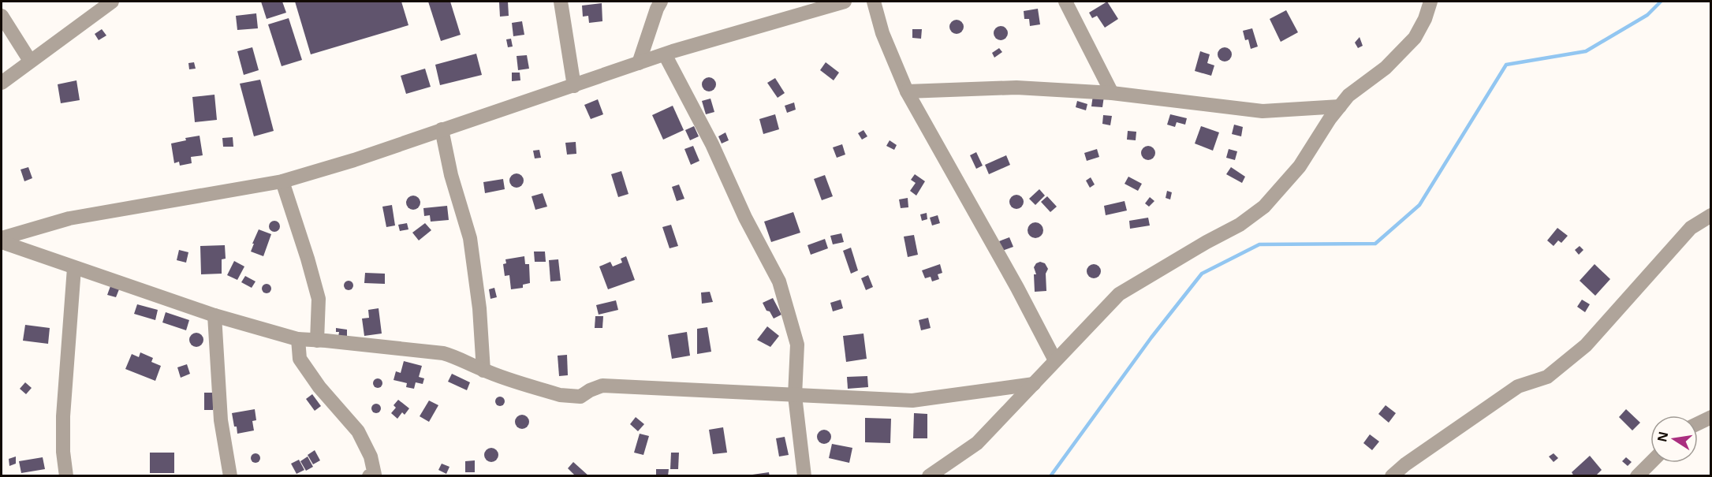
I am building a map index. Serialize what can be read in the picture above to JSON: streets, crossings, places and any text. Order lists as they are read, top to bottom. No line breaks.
{"north":"left"}
